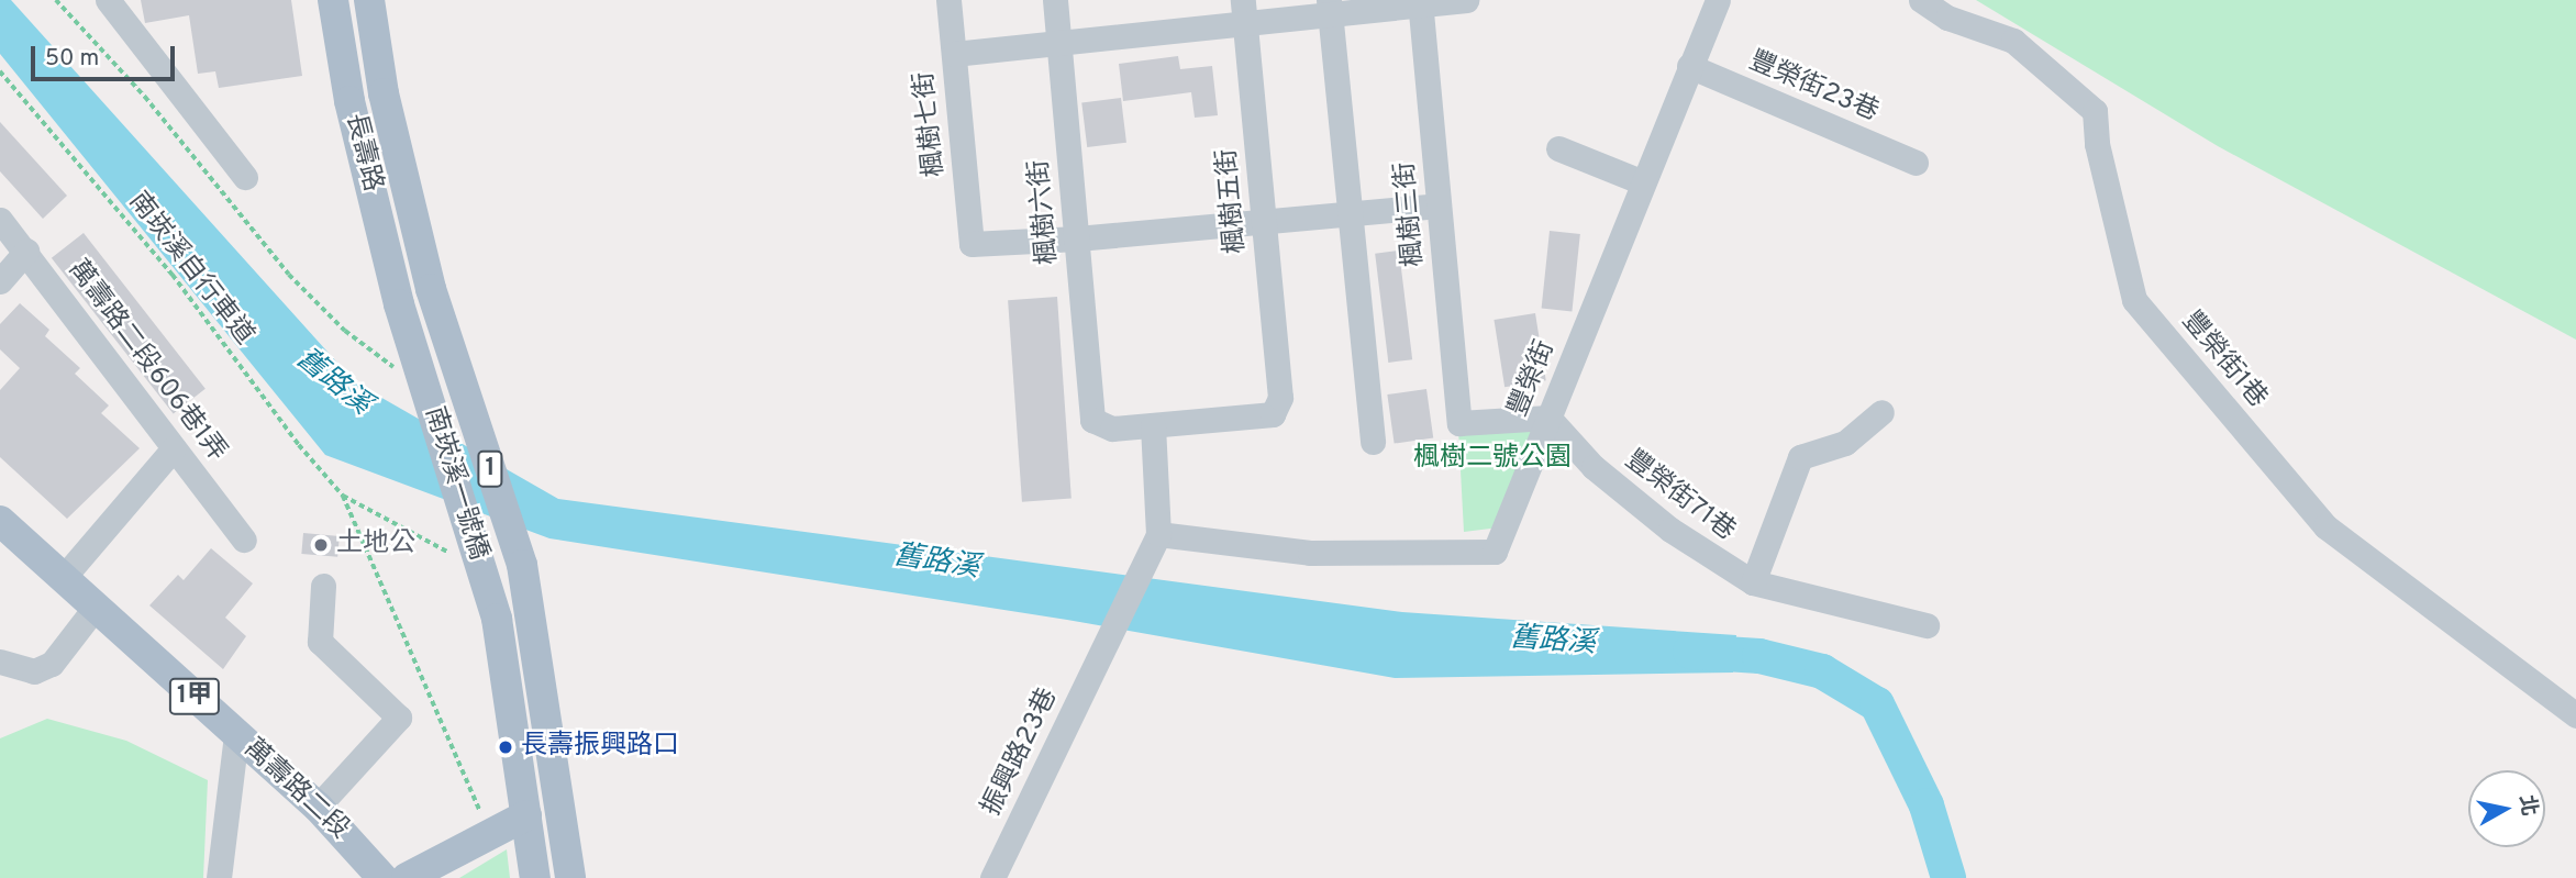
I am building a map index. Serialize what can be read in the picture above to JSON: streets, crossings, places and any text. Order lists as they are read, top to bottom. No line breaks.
{"streets":{"main road":["長壽路","1","南崁溪一號橋","1甲","萬壽路二段"],"street":["豐榮街23巷","楓樹七街","楓樹五街","楓樹六街","楓樹三街","豐榮街1巷","萬壽路二段606巷1弄","豐榮街","豐榮街71巷","振興路23巷"],"path":["南崁溪自行車道"]},"crossings":[["豐榮街23巷","豐榮街"],["楓樹七街","楓樹六街"],["長壽路","南崁溪一號橋"],["楓樹五街","楓樹六街"],["楓樹三街","豐榮街"],["楓樹三街","豐榮街71巷"],["豐榮街","豐榮街71巷"],["豐榮街","振興路23巷"],["1","南崁溪一號橋"]],"water":["舊路溪"],"parks":["楓樹二號公園"],"places":["土地公","長壽振興路口"],"scale_bar":"50 m","north":"right"}
